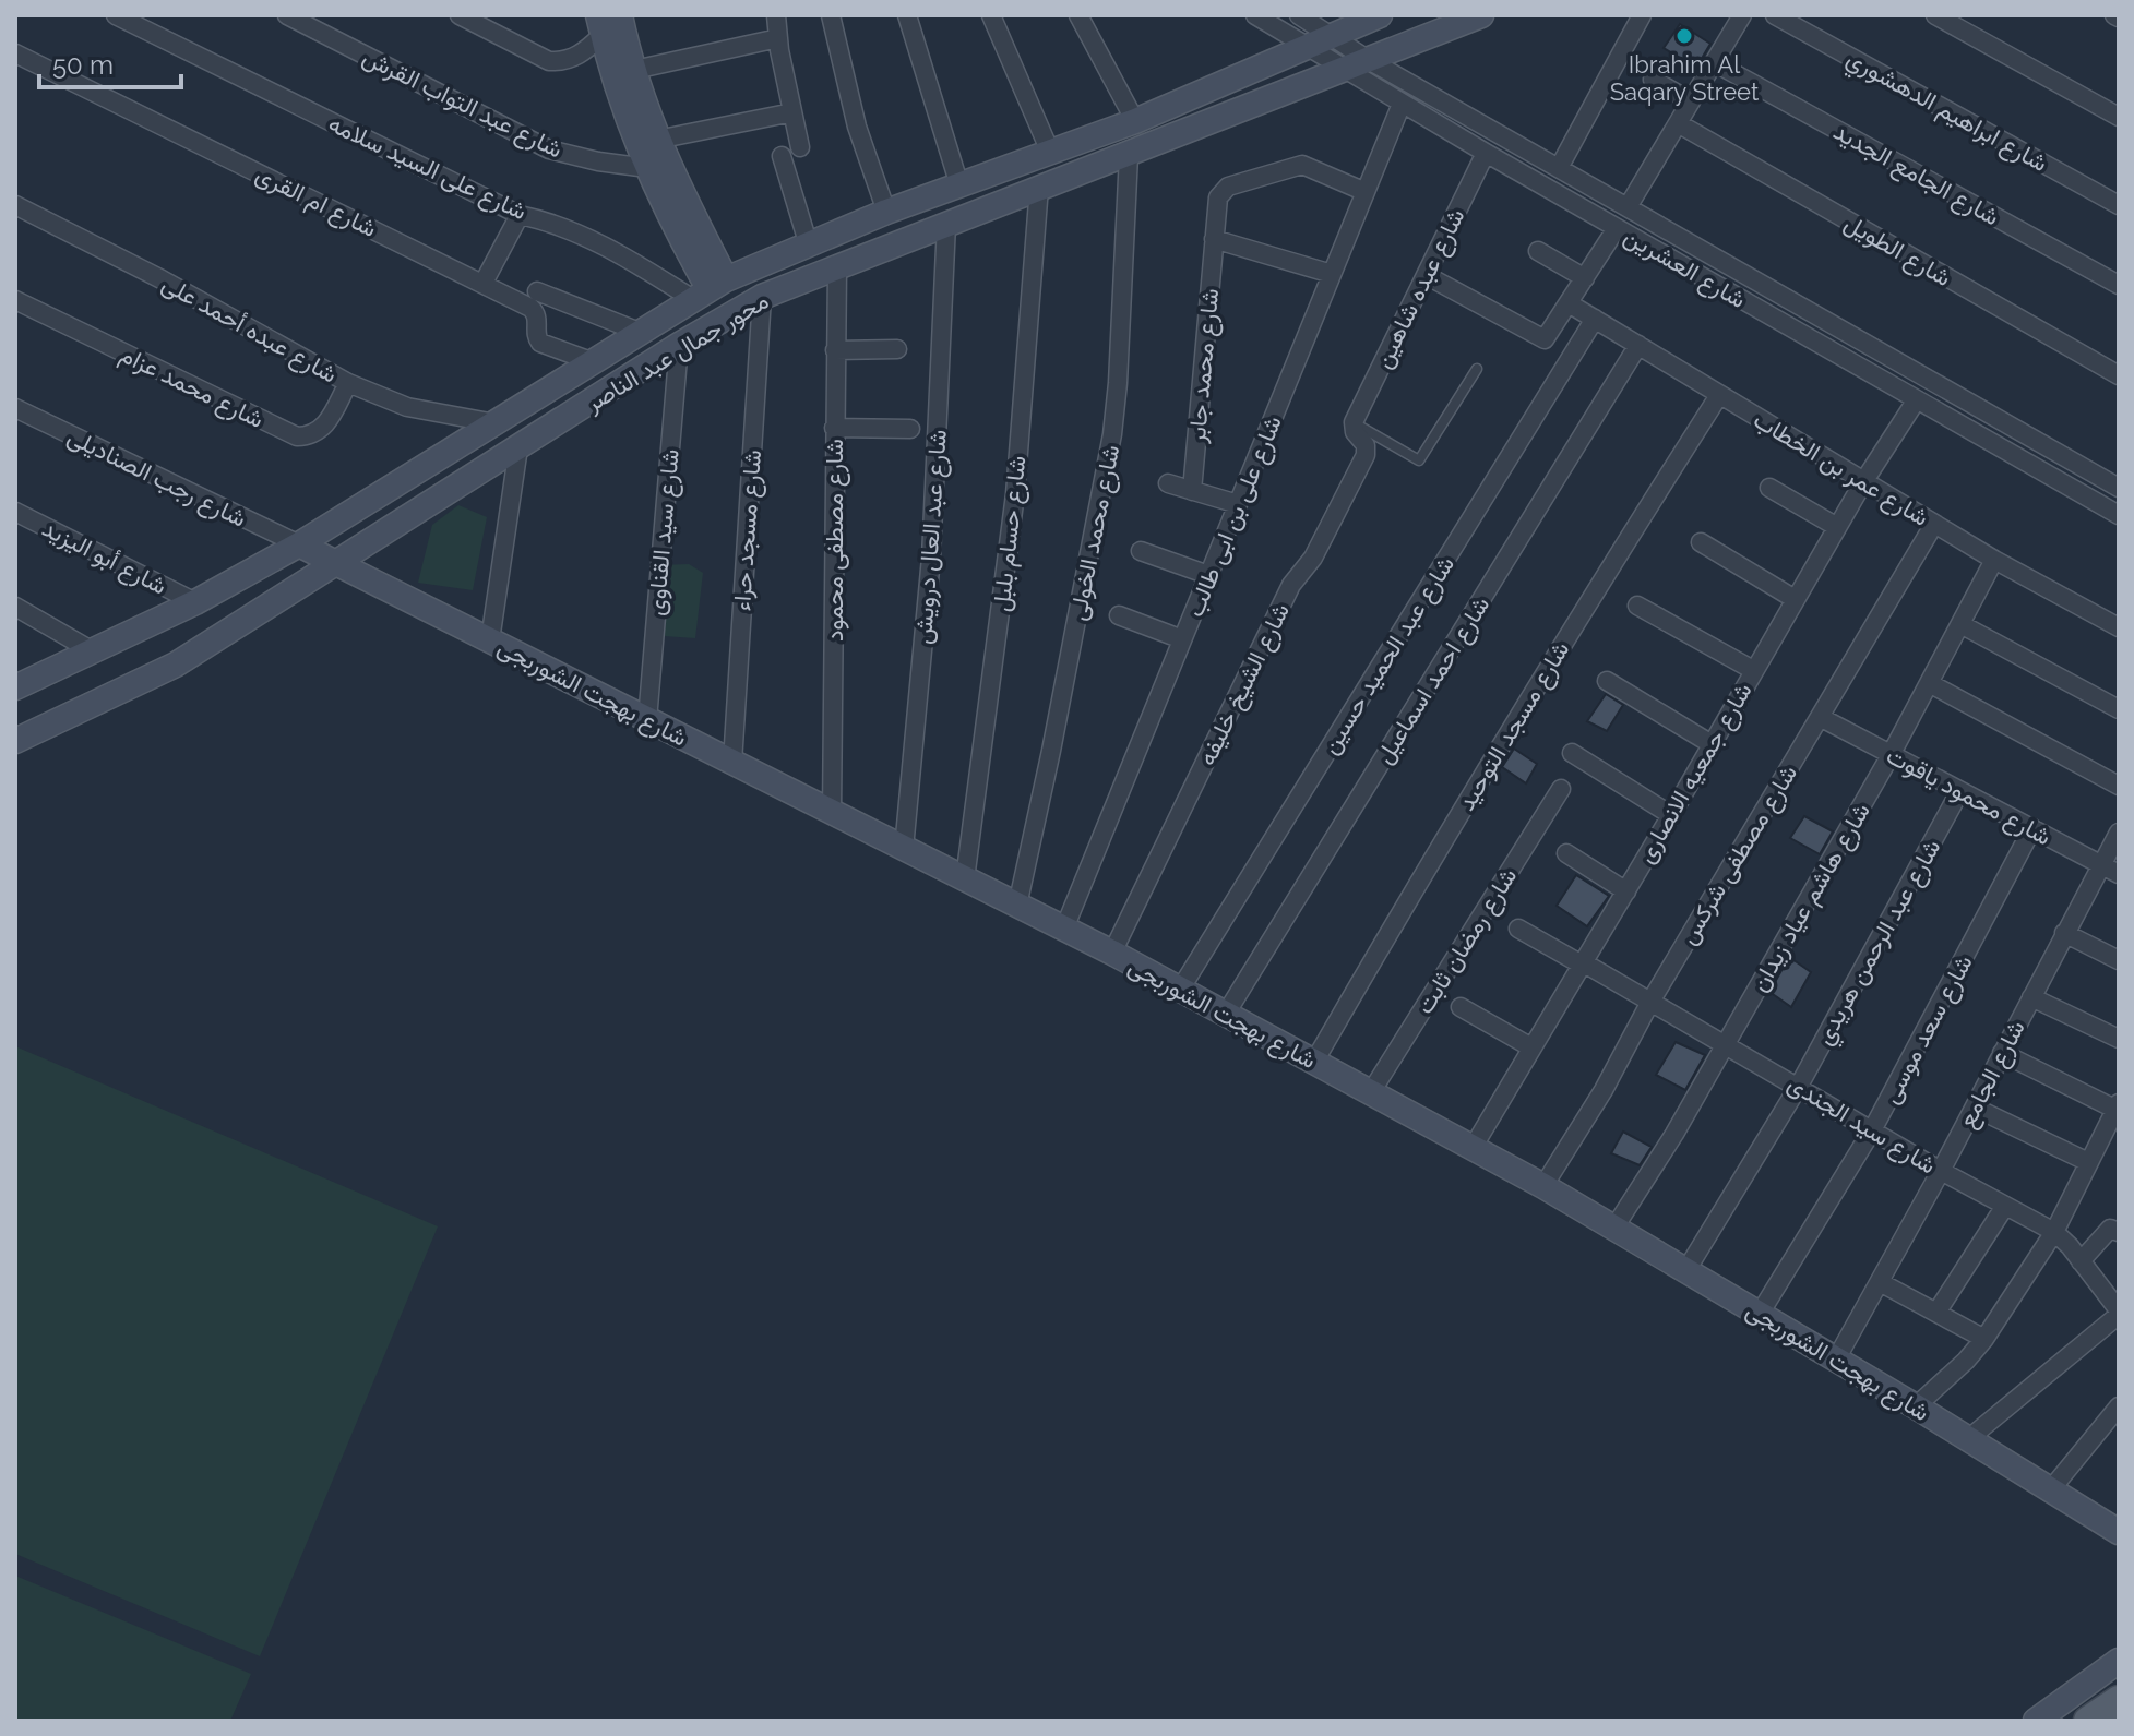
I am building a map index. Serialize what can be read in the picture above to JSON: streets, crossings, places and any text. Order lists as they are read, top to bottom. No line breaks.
{"streets":{"street":["شارع عبد التواب القرش","شارع ابراهيم الدهشوري","شارع على السيد سلامه","شارع الجامع الجديد","شارع ام القرى","شارع الطويل","شارع العشرين","شارع عبده شاهين","شارع عبده أحمد على","محور جمال عبد الناصر","شارع محمد جابر","شارع محمد عزام","شارع عمر بن الخطاب","شارع رجب الصناديلى","شارع على بن ابى طالب","شارع مسجد حراء","شارع سيد القناوى","شارع محمد الخولى","شارع حسام بلبل","شارع عبد العال درويش","شارع مصطفى محمود","شارع أبو اليزيد","شارع عبد الحميد حسين","شارع احمد اسماعيل","شارع الشيخ خليفه","شارع بهجت الشوربجى","شارع مسجد التوحيد","شارع جمعيه الانصارى","شارع محمود ياقوت","شارع مصطفى شركس","شارع هاشم عياد زيدان","شارع رمضان ثابت","شارع عبد الرحمن هريدي","شارع سعد موسى","شارع الجامع","شارع سيد الجندى"]},"crossings":[["شارع على السيد سلامه","محور جمال عبد الناصر"],["شارع ام القرى","محور جمال عبد الناصر"],["شارع العشرين","شارع عبده شاهين"],["شارع العشرين","محور جمال عبد الناصر"],["شارع العشرين","شارع على بن ابى طالب"],["شارع العشرين","شارع جمعيه الانصارى"],["شارع عبده شاهين","شارع الشيخ خليفه"],["شارع عبده أحمد على","محور جمال عبد الناصر"],["شارع عبده أحمد على","شارع محمد عزام"],["محور جمال عبد الناصر","شارع رجب الصناديلى"],["محور جمال عبد الناصر","شارع مسجد حراء"],["محور جمال عبد الناصر","شارع سيد القناوى"],["محور جمال عبد الناصر","شارع محمد الخولى"],["محور جمال عبد الناصر","شارع حسام بلبل"],["محور جمال عبد الناصر","شارع عبد العال درويش"],["محور جمال عبد الناصر","شارع مصطفى محمود"],["محور جمال عبد الناصر","شارع أبو اليزيد"],["محور جمال عبد الناصر","شارع بهجت الشوربجى"],["شارع محمد جابر","شارع على بن ابى طالب"],["شارع عمر بن الخطاب","شارع عبد الحميد حسين"],["شارع عمر بن الخطاب","شارع احمد اسماعيل"],["شارع عمر بن الخطاب","شارع مسجد التوحيد"],["شارع عمر بن الخطاب","شارع جمعيه الانصارى"],["شارع عمر بن الخطاب","شارع مصطفى شركس"],["شارع عمر بن الخطاب","شارع هاشم عياد زيدان"],["شارع رجب الصناديلى","شارع بهجت الشوربجى"],["شارع على بن ابى طالب","شارع بهجت الشوربجى"],["شارع مسجد حراء","شارع بهجت الشوربجى"],["شارع سيد القناوى","شارع بهجت الشوربجى"],["شارع محمد الخولى","شارع بهجت الشوربجى"],["شارع حسام بلبل","شارع بهجت الشوربجى"],["شارع عبد العال درويش","شارع بهجت الشوربجى"],["شارع مصطفى محمود","شارع بهجت الشوربجى"],["شارع عبد الحميد حسين","شارع بهجت الشوربجى"],["شارع احمد اسماعيل","شارع بهجت الشوربجى"],["شارع الشيخ خليفه","شارع بهجت الشوربجى"],["شارع بهجت الشوربجى","شارع مسجد التوحيد"],["شارع بهجت الشوربجى","شارع جمعيه الانصارى"],["شارع بهجت الشوربجى","شارع مصطفى شركس"],["شارع بهجت الشوربجى","شارع هاشم عياد زيدان"],["شارع بهجت الشوربجى","شارع رمضان ثابت"],["شارع بهجت الشوربجى","شارع عبد الرحمن هريدي"],["شارع بهجت الشوربجى","شارع سعد موسى"],["شارع بهجت الشوربجى","شارع الجامع"],["شارع جمعيه الانصارى","شارع سيد الجندى"],["شارع محمود ياقوت","شارع مصطفى شركس"],["شارع محمود ياقوت","شارع هاشم عياد زيدان"],["شارع محمود ياقوت","شارع عبد الرحمن هريدي"],["شارع محمود ياقوت","شارع سعد موسى"],["شارع محمود ياقوت","شارع الجامع"],["شارع مصطفى شركس","شارع سيد الجندى"],["شارع هاشم عياد زيدان","شارع سيد الجندى"],["شارع عبد الرحمن هريدي","شارع سيد الجندى"],["شارع سعد موسى","شارع سيد الجندى"],["شارع الجامع","شارع سيد الجندى"]],"places":["Ibrahim Al Saqary Street"],"scale_bar":"50 m"}
